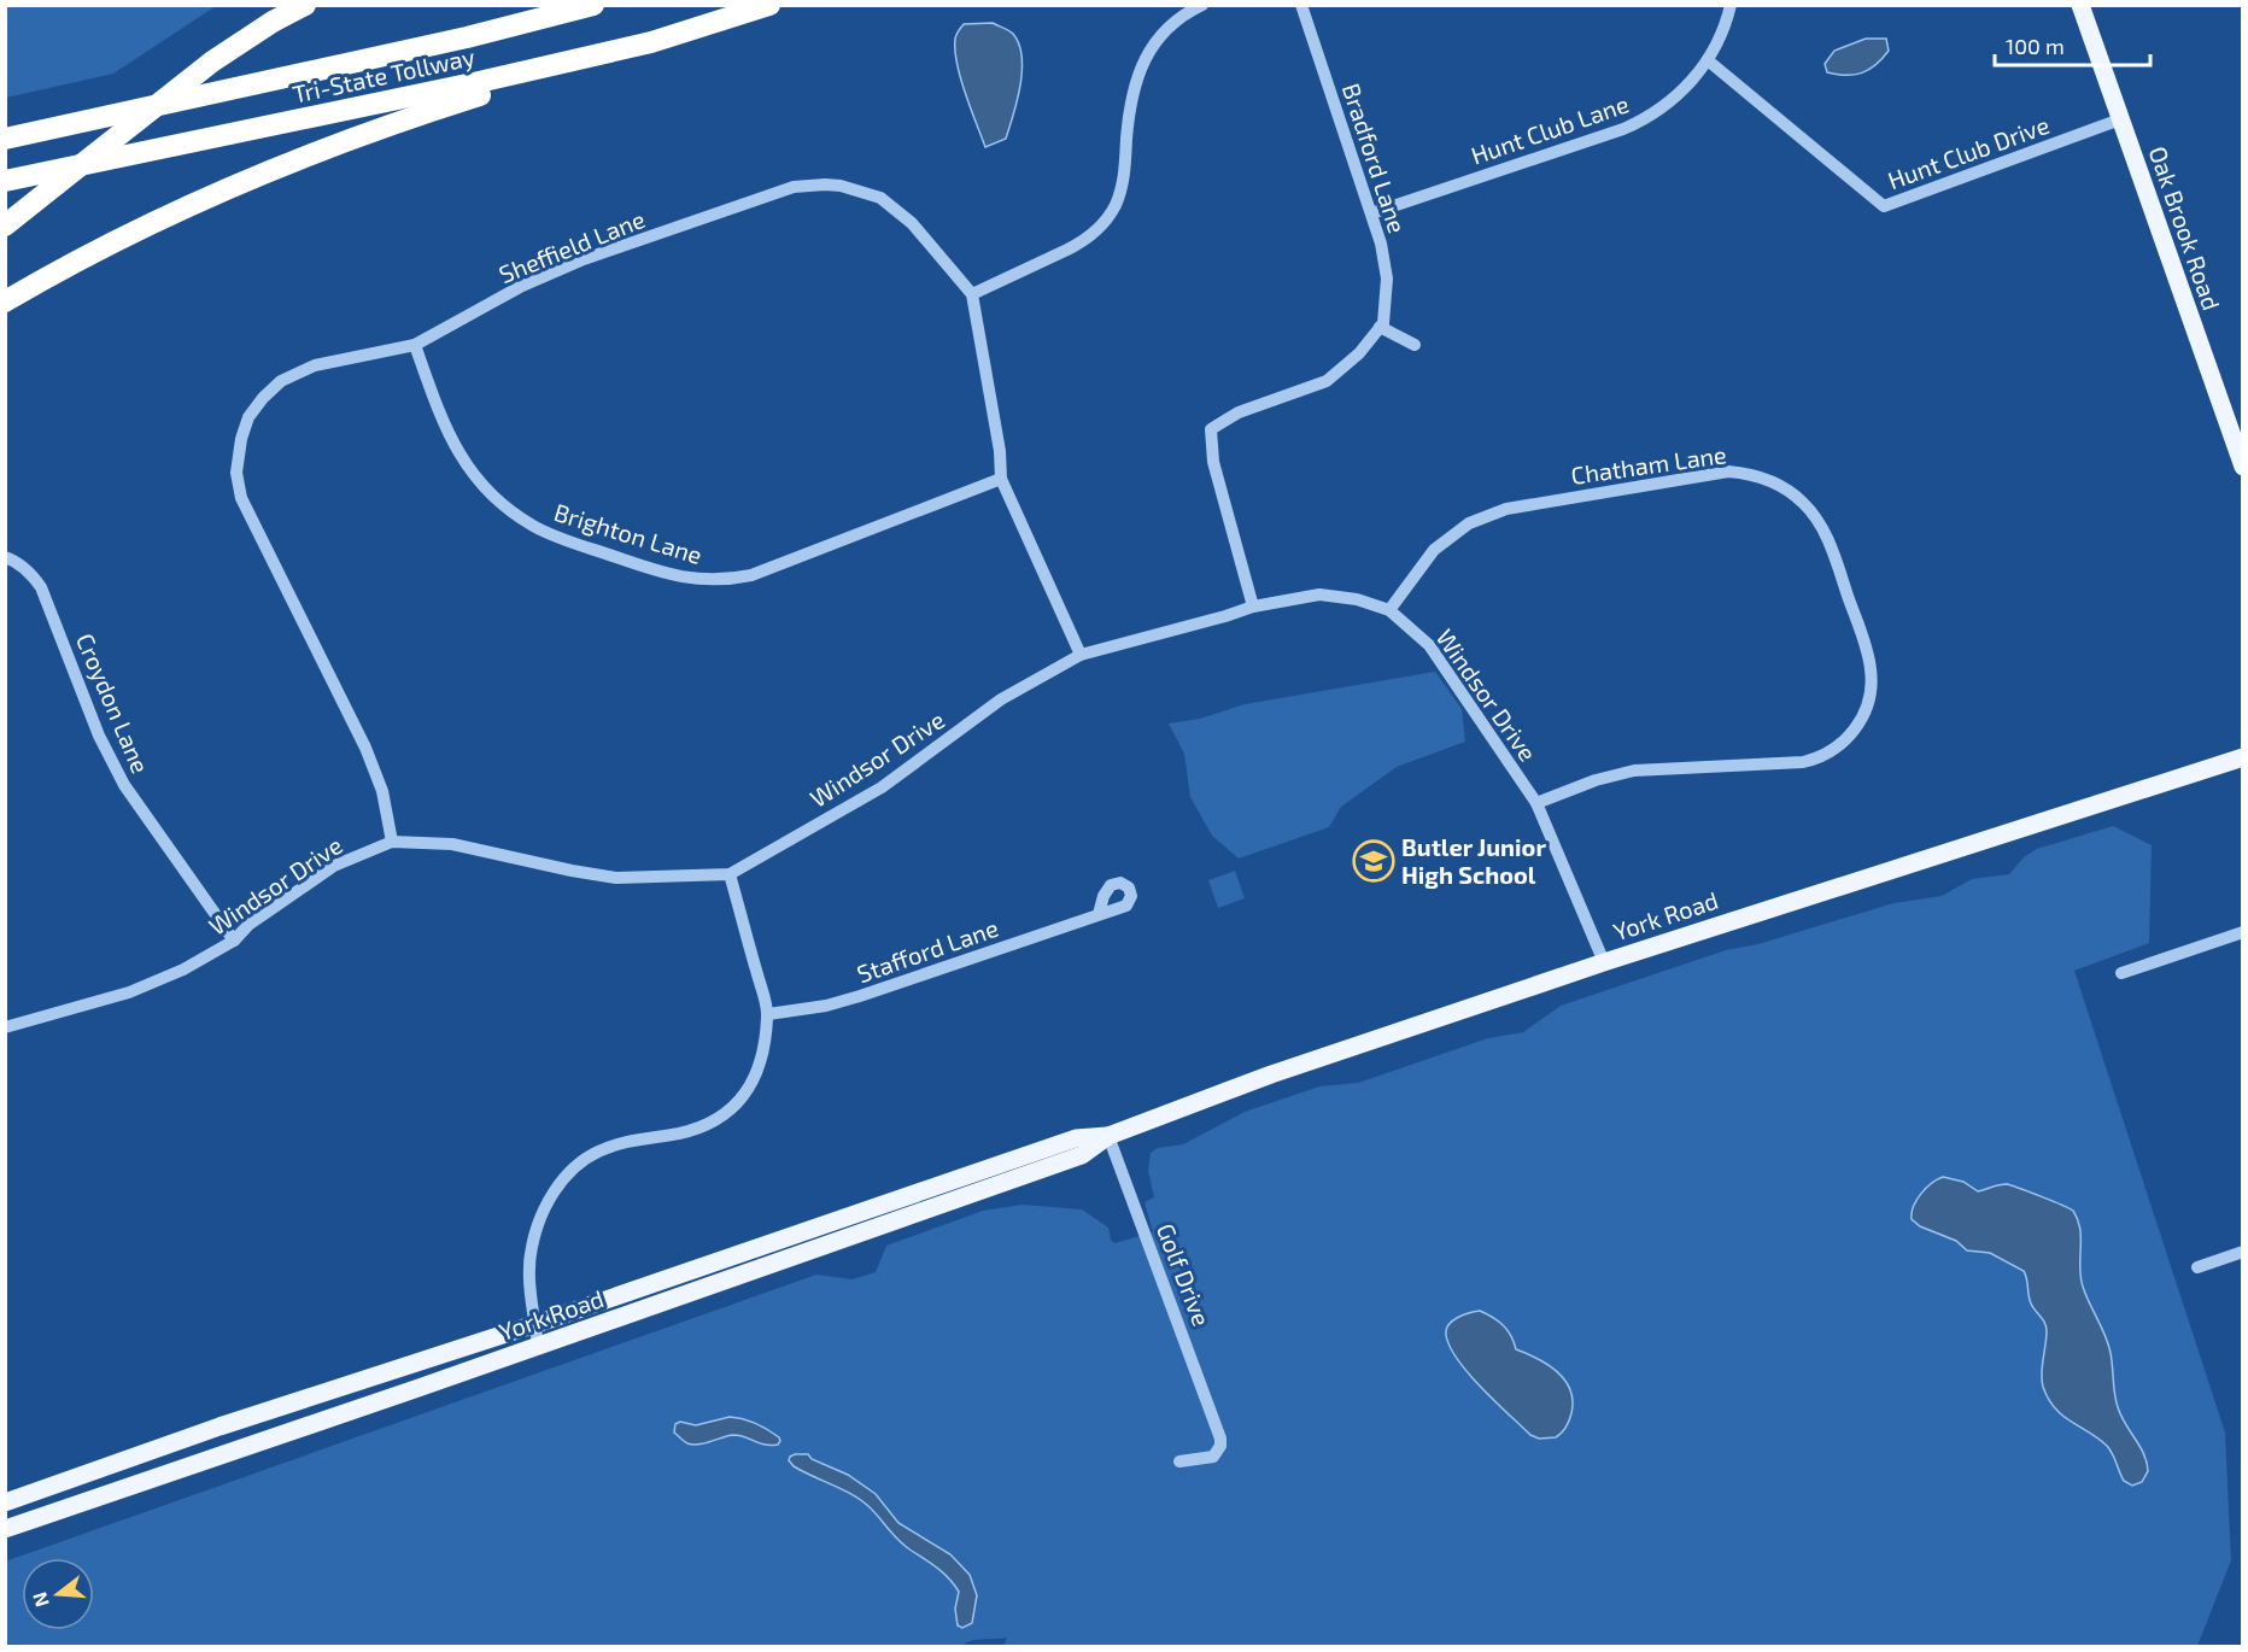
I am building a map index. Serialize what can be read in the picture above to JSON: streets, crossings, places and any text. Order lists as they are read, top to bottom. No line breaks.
{"streets":{"highway":["Tri-State Tollway"],"main road":["Oak Brook Road","York Road"],"street":["Hunt Club Lane","Hunt Club Drive","Bradford Lane","Sheffield Lane","Chatham Lane","Brighton Lane","Windsor Drive","Croydon Lane","Stafford Lane","Golf Drive"]},"crossings":[["Hunt Club Lane","Hunt Club Drive"],["Hunt Club Lane","Bradford Lane"],["Hunt Club Drive","Oak Brook Road"],["Bradford Lane","Windsor Drive"],["Sheffield Lane","Brighton Lane"],["Sheffield Lane","Windsor Drive"],["Chatham Lane","Windsor Drive"],["Windsor Drive","Croydon Lane"],["Windsor Drive","York Road"],["York Road","Golf Drive"]],"places":{"school or university":["Butler Junior High School"]},"scale_bar":"100 m","north":"left"}
